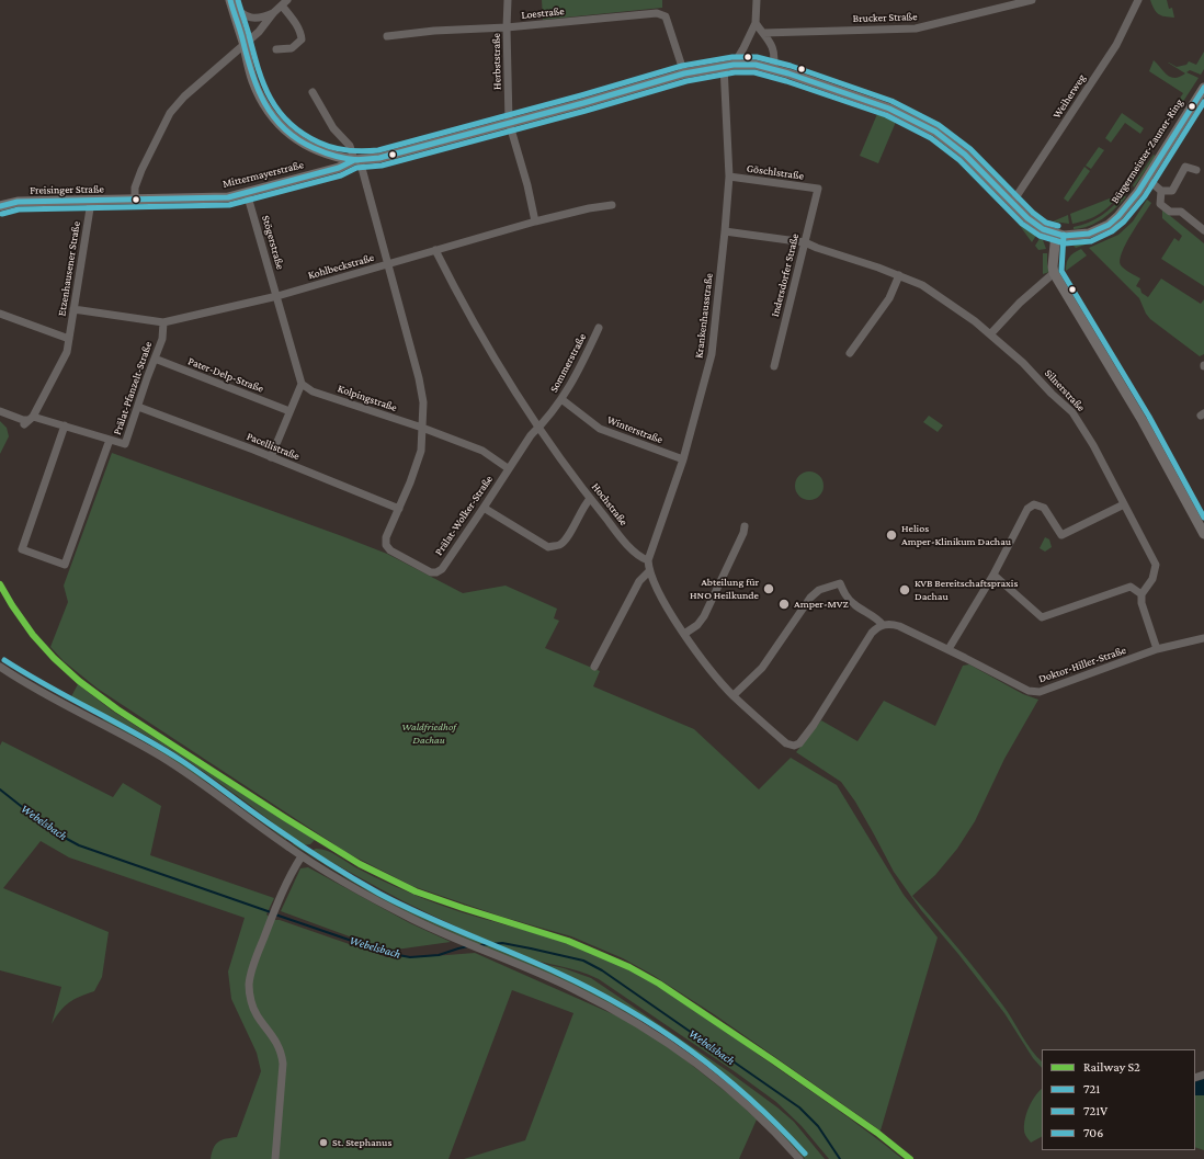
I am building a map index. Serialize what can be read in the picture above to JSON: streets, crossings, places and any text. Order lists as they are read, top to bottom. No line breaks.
{"streets":{"main road":["Bürgermeister-Zauner-Ring","Mittermayerstraße","Freisinger Straße"],"street":["Loestraße","Brucker Straße","Herbststraße","Weiherweg","Göschlstraße","Stögerstraße","Kohlbeckstraße","Etzenhausener Straße","Indersdorfer Straße","Krankenhausstraße","Sommerstraße","Pater-Delp-Straße","Prälat-Pfanzelt-Straße","Silnerstraße","Kolpingstraße","Winterstraße","Pacellistraße","Hochstraße","Prälat-Wolker-Straße","Doktor-Hiller-Straße"]},"crossings":[["Loestraße","Herbststraße"],["Loestraße","Mittermayerstraße"],["Herbststraße","Mittermayerstraße"],["Herbststraße","Kohlbeckstraße"],["Weiherweg","Mittermayerstraße"],["Bürgermeister-Zauner-Ring","Mittermayerstraße"],["Göschlstraße","Indersdorfer Straße"],["Göschlstraße","Krankenhausstraße"],["Mittermayerstraße","Freisinger Straße"],["Mittermayerstraße","Stögerstraße"],["Mittermayerstraße","Krankenhausstraße"],["Mittermayerstraße","Prälat-Wolker-Straße"],["Freisinger Straße","Etzenhausener Straße"],["Stögerstraße","Kohlbeckstraße"],["Kohlbeckstraße","Etzenhausener Straße"],["Kohlbeckstraße","Prälat-Pfanzelt-Straße"],["Kohlbeckstraße","Hochstraße"],["Kohlbeckstraße","Prälat-Wolker-Straße"],["Etzenhausener Straße","Prälat-Pfanzelt-Straße"],["Indersdorfer Straße","Silnerstraße"],["Krankenhausstraße","Silnerstraße"],["Krankenhausstraße","Winterstraße"],["Krankenhausstraße","Hochstraße"],["Sommerstraße","Winterstraße"],["Sommerstraße","Hochstraße"],["Sommerstraße","Prälat-Wolker-Straße"],["Pater-Delp-Straße","Prälat-Pfanzelt-Straße"],["Prälat-Pfanzelt-Straße","Pacellistraße"],["Kolpingstraße","Prälat-Wolker-Straße"],["Pacellistraße","Prälat-Wolker-Straße"],["Hochstraße","Prälat-Wolker-Straße"]],"water":["Webelsbach"],"parks":["Waldfriedhof Dachau"],"places":["Helios Amper-Klinikum Dachau","Abteilung für HNO Heilkunde","KVB Bereitschaftspraxis Dachau","Amper-MVZ","St. Stephanus"],"lines":["transit line 721","transit line 706","transit line 721V","rail line S2"],"legend":["Railway S2","721","721V","706"]}
